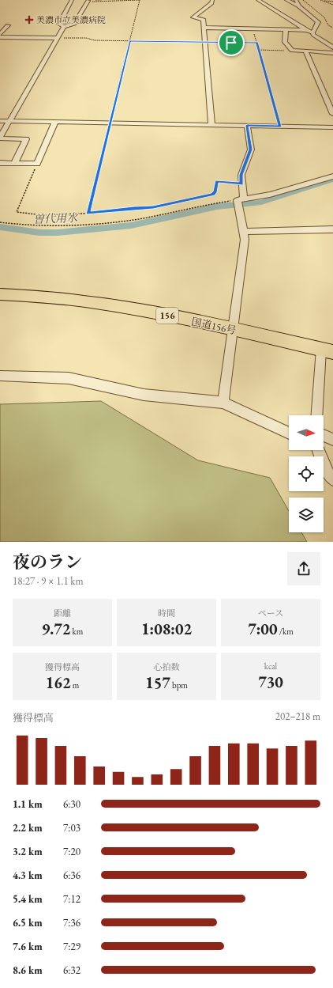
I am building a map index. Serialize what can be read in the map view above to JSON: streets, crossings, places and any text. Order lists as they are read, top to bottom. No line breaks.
{"streets":{"highway":["156","国道156号"]},"water":["曽代用水"],"places":{"health":["美濃市立美濃病院"]},"north":"right","page":{"heading":["夜のラン","18:27 · 9 × 1.1 km"],"stats":[["距離","9.72 km"],["時間","1:08:02"],["ペース","7:00 /km"],["獲得標高","162 m"],["心拍数","157 bpm"],["kcal","730"]],"chart":["獲得標高","202–218 m"],"list":[{"name":"1.1 km","note":"6:30"},{"name":"2.2 km","note":"7:03"},{"name":"3.2 km","note":"7:20"},{"name":"4.3 km","note":"6:36"},{"name":"5.4 km","note":"7:12"},{"name":"6.5 km","note":"7:36"},{"name":"7.6 km","note":"7:29"},{"name":"8.6 km","note":"6:32"}]}}
